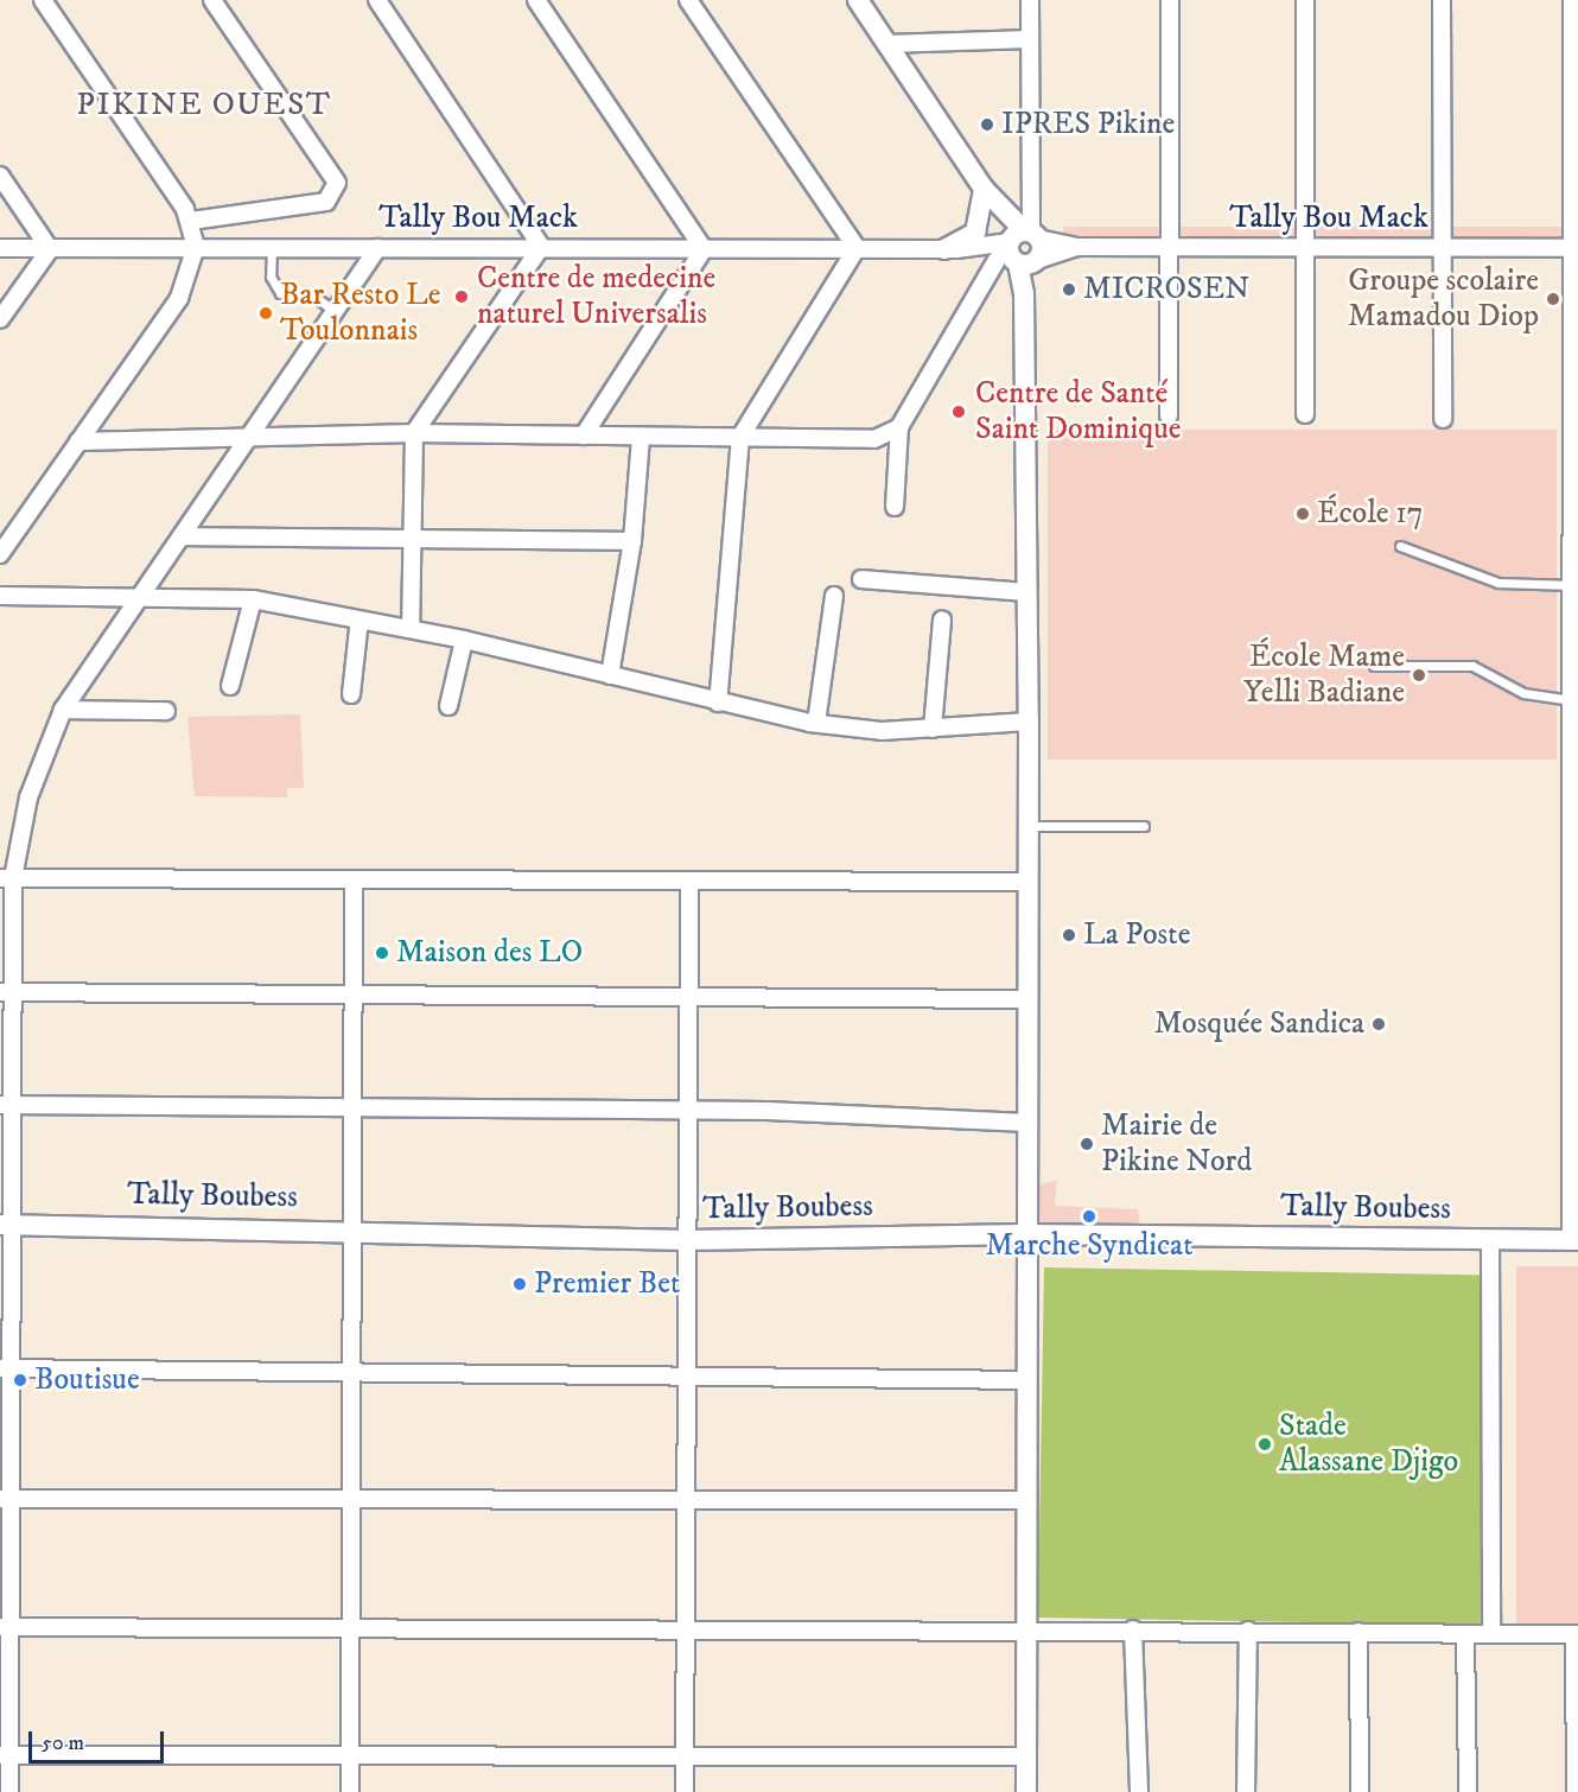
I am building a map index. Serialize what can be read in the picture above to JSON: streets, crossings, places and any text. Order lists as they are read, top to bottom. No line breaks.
{"streets":{"street":["Tally Bou Mack","Tally Boubess"]},"districts":["PIKINE OUEST"],"places":["IPRES Pikine","MICROSEN","Centre de medecine naturel Universalis","Groupe scolaire Mamadou Diop","Bar Resto Le Toulonnais","Centre de Santé Saint Dominique","École 17","École Mame Yelli Badiane","La Poste","Maison des LO","Mosquée Sandica","Mairie de Pikine Nord","Marche Syndicat","Premier Bet","Boutisue","Stade Alassane Djigo"],"scale_bar":"50 m"}
